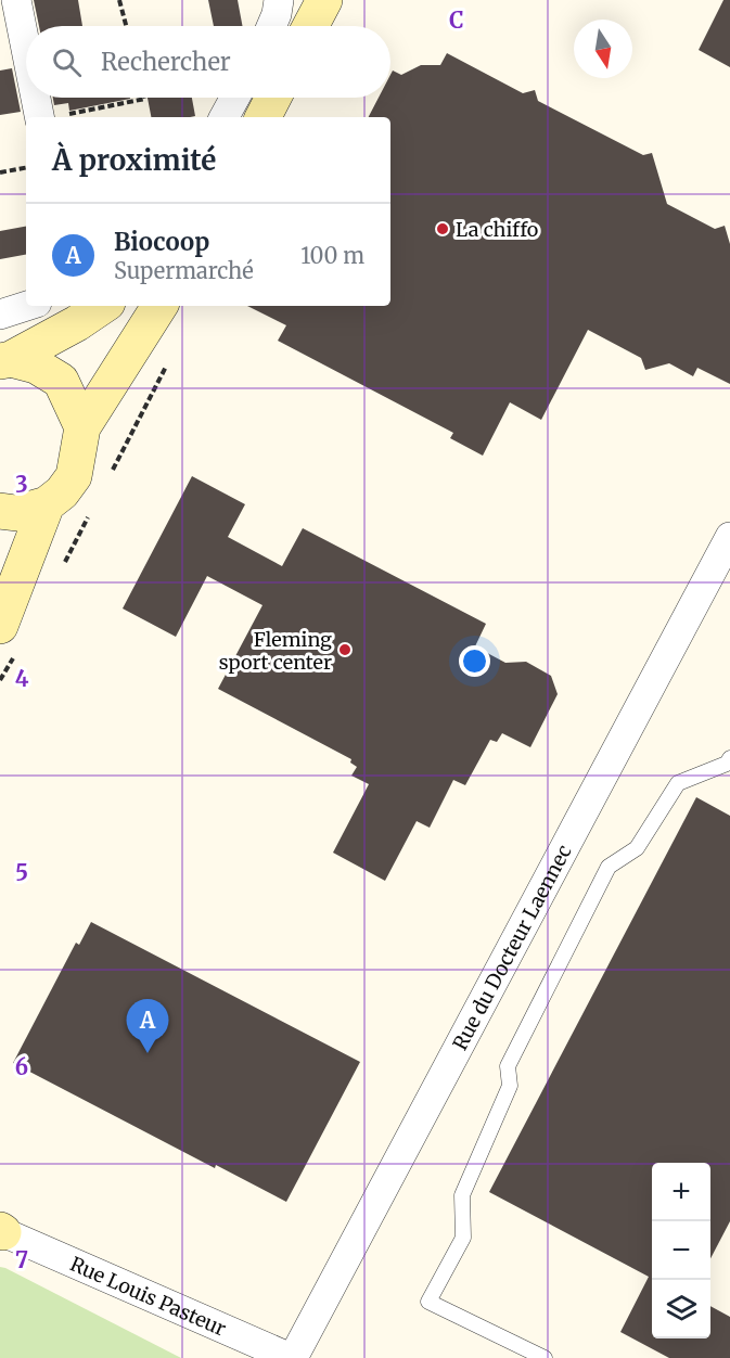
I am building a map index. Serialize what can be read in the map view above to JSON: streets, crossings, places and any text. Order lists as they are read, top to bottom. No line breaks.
{"streets":{"street":["Rue du Docteur Laennec","Rue Louis Pasteur"]},"crossings":[["Rue du Docteur Laennec","Rue Louis Pasteur"]],"places":["La chiffo","Fleming sport center"],"north":"bottom","page":{"search":"Rechercher","heading":"À proximité","list":[{"mark":"A","name":"Biocoop","note":"Supermarché","value":"100 m"}],"pins":"A","map_buttons":["+","−"]},"grid":{"columns":["C"],"rows":["3","4","5","6","7"]}}
